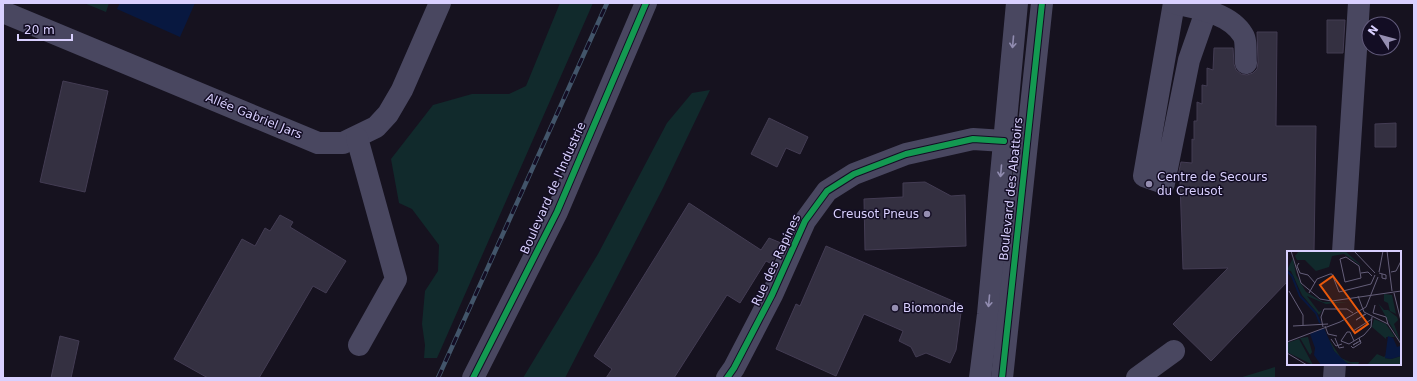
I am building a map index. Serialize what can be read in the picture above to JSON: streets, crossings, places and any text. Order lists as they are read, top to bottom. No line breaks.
{"streets":{"street":["Allée Gabriel Jars","Boulevard de l'Industrie","Boulevard des Abattoirs","Rue des Rapines"]},"crossings":[["Boulevard des Abattoirs","Rue des Rapines"]],"places":["Centre de Secours du Creusot","Creusot Pneus","Biomonde"],"scale_bar":"20 m","north":"top left"}
